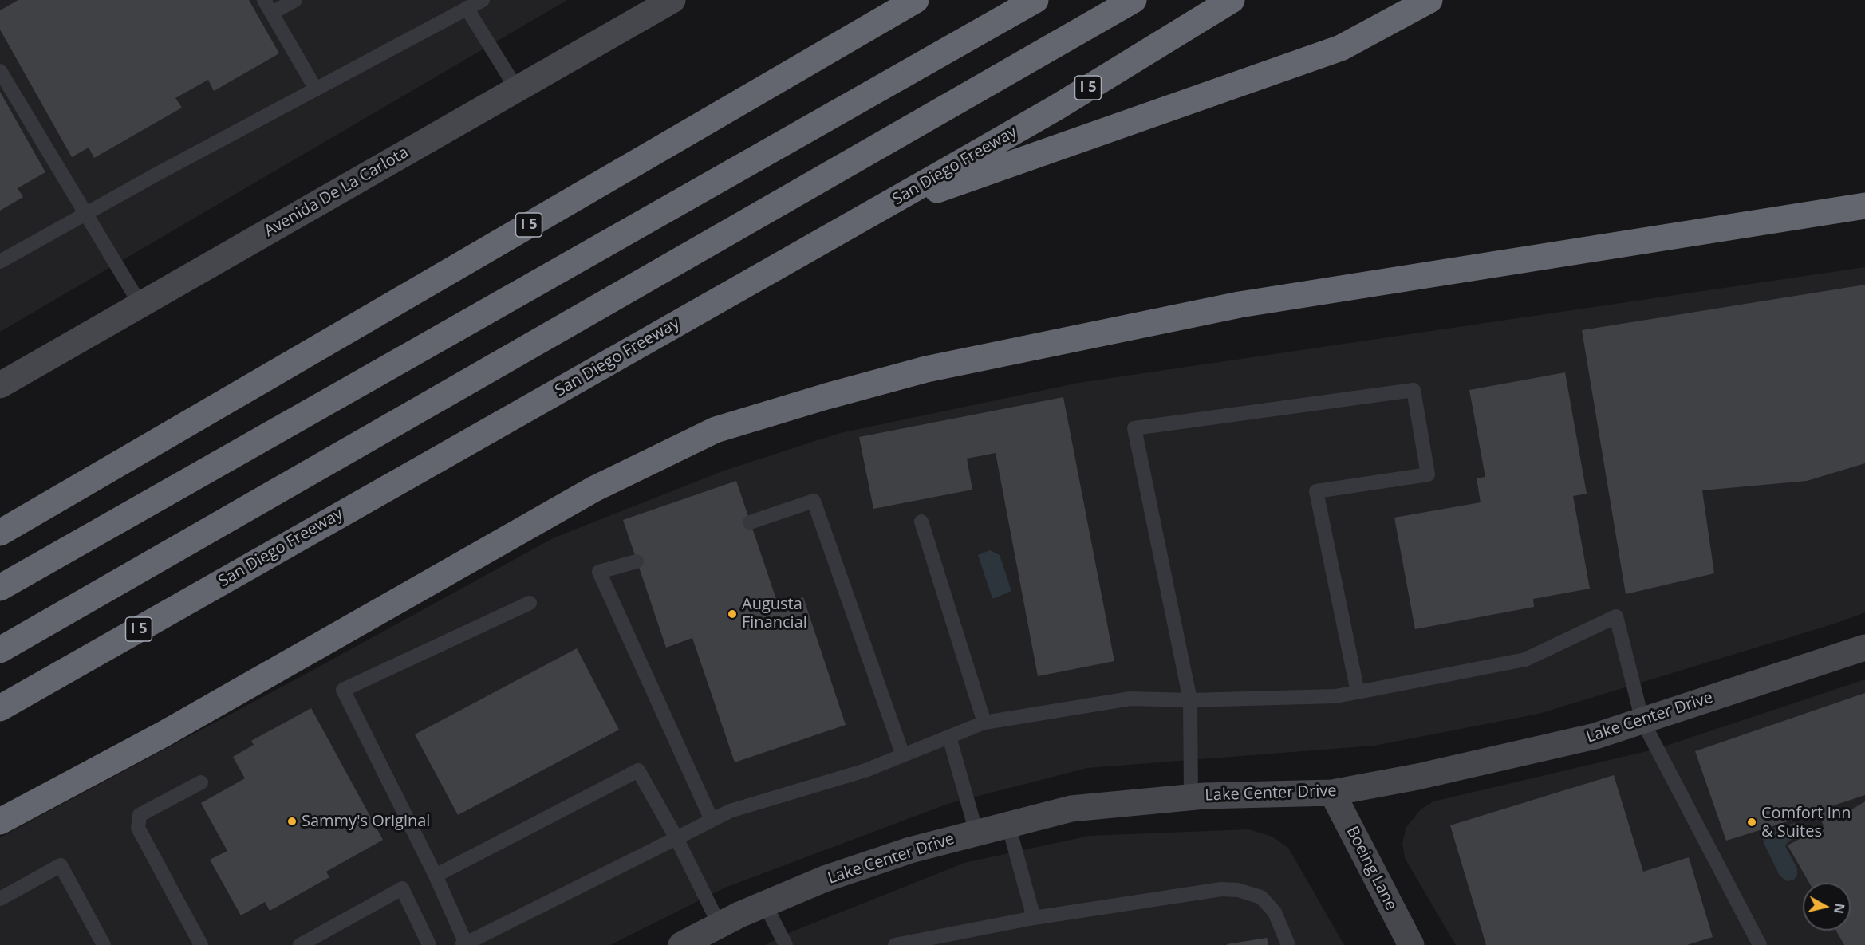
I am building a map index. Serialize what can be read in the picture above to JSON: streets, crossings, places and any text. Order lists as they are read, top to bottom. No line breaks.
{"streets":{"highway":["I 5","San Diego Freeway"],"street":["Avenida De La Carlota","Lake Center Drive","Boeing Lane"]},"crossings":[["Lake Center Drive","Boeing Lane"]],"places":["Augusta Financial","Sammy's Original","Comfort Inn & Suites"],"north":"right"}
